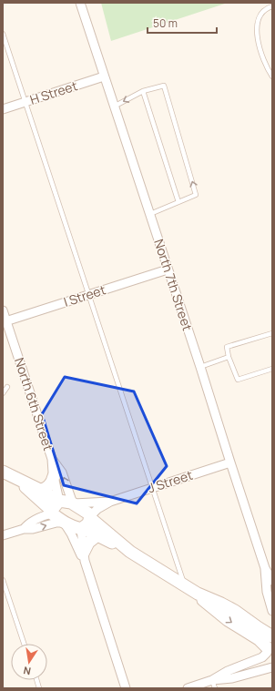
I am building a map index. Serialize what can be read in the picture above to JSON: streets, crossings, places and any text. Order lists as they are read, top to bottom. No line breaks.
{"streets":{"street":["H Street","North 7th Street","I Street","North 6th Street","J Street"]},"crossings":[["H Street","North 7th Street"],["North 7th Street","I Street"],["North 7th Street","J Street"],["I Street","North 6th Street"]],"scale_bar":"50 m","north":"bottom"}
